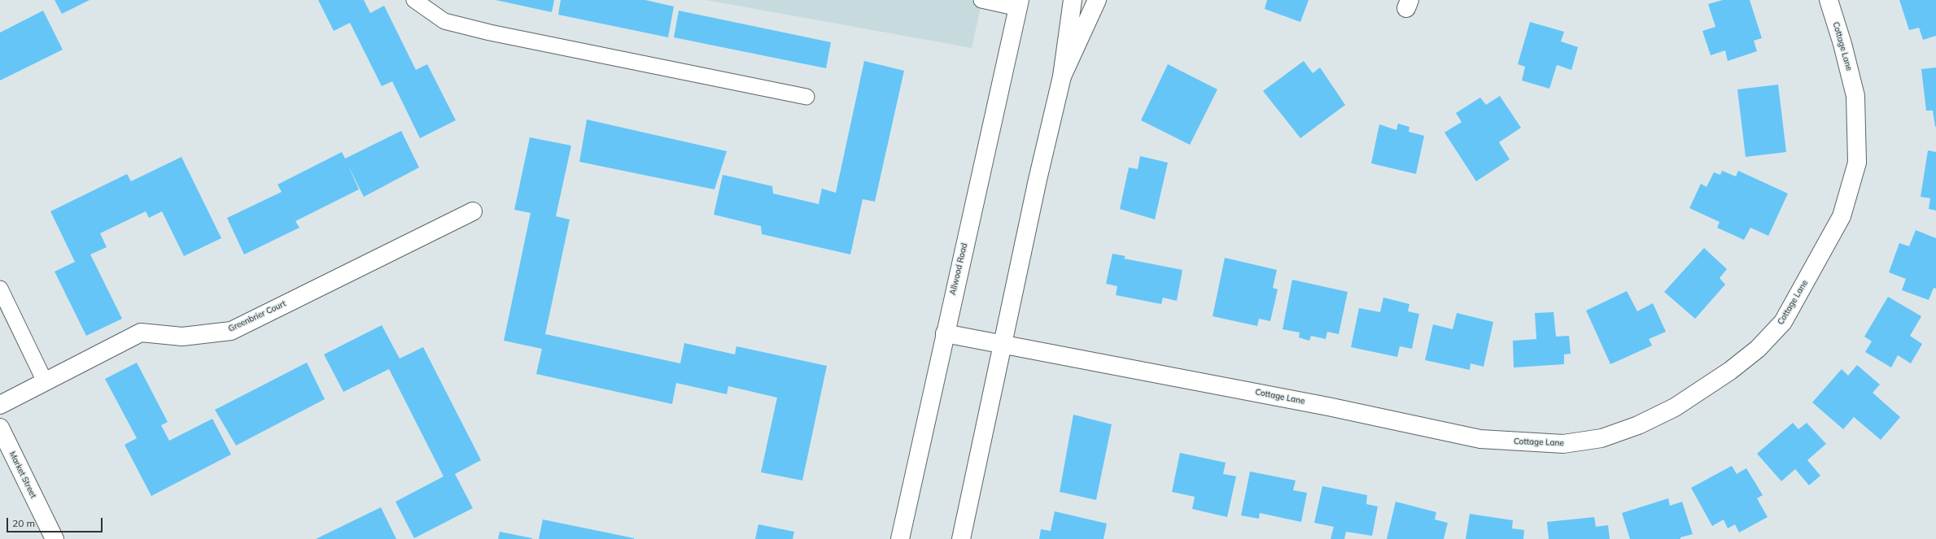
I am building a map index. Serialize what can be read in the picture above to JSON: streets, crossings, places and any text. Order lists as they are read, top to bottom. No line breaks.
{"streets":{"street":["Cottage Lane","Allwood Road","Greenbrier Court","Market Street"]},"crossings":[["Cottage Lane","Allwood Road"]],"scale_bar":"20 m"}
